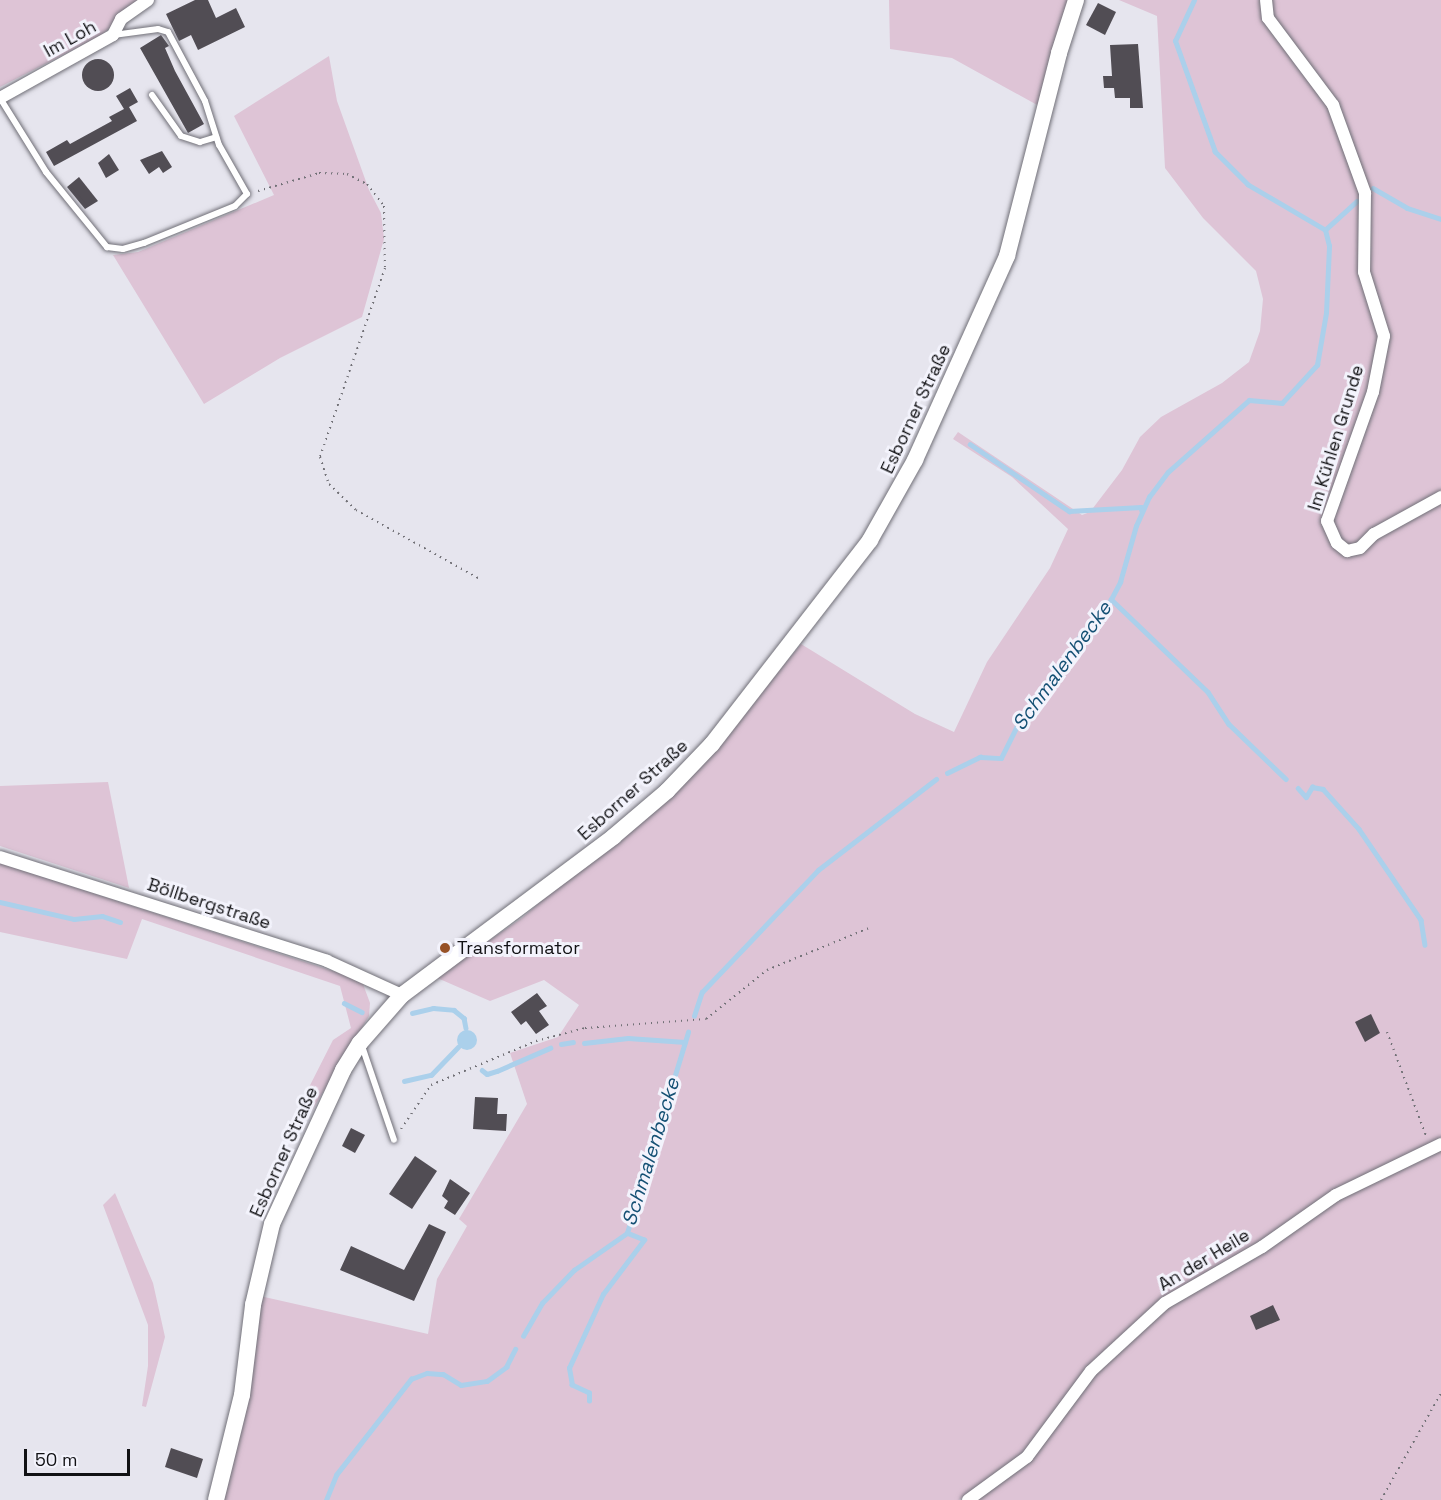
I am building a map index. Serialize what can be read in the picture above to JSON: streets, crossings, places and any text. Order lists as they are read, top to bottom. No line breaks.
{"streets":{"main road":["Esborner Straße"],"street":["Im Loh","Im Kühlen Grunde","Böllbergstraße","An der Heile"]},"crossings":[["Esborner Straße","Böllbergstraße"]],"water":["Schmalenbecke"],"places":["Transformator"],"scale_bar":"50 m"}
